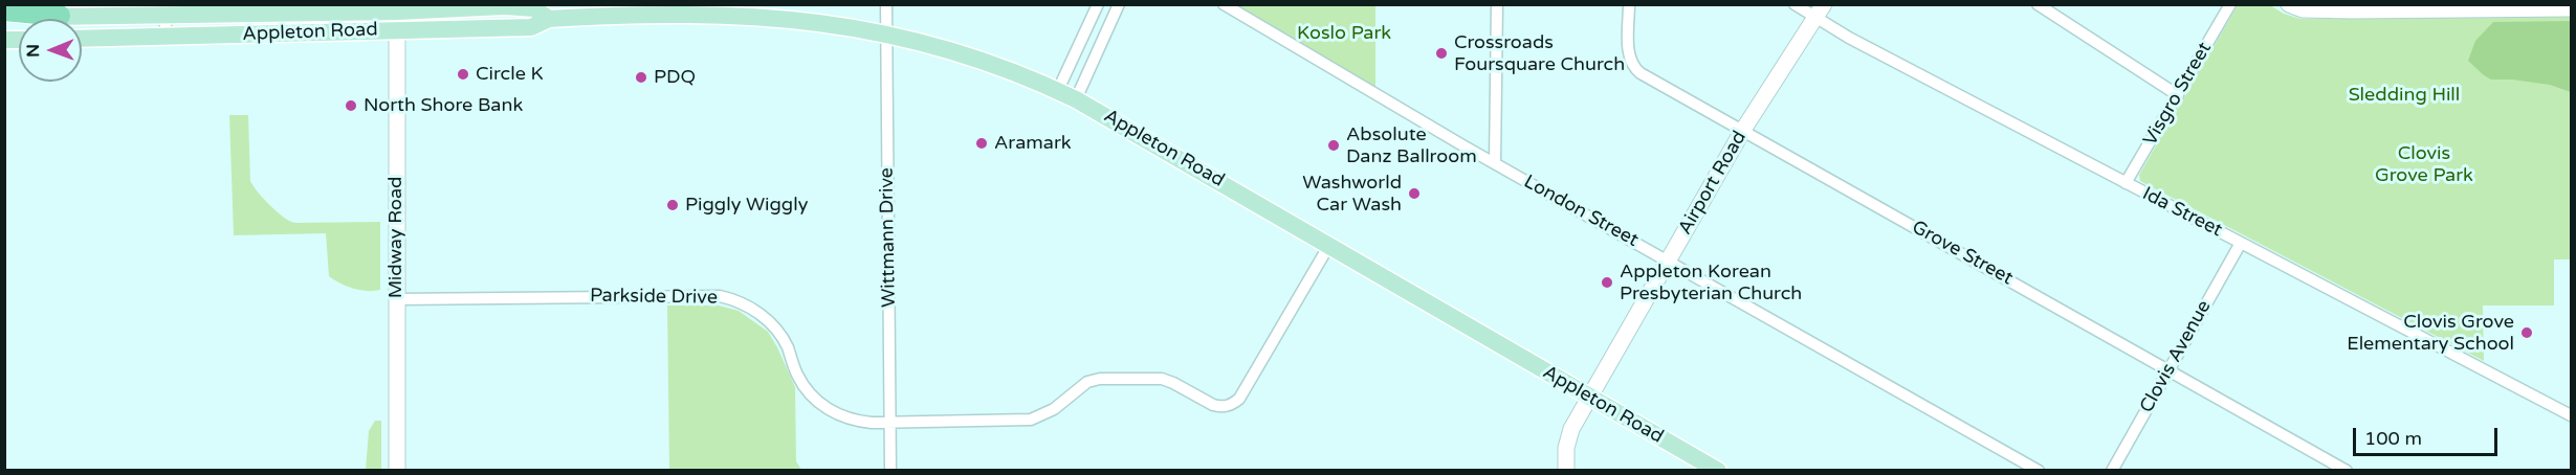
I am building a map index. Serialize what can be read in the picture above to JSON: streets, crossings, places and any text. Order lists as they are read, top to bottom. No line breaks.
{"streets":{"main road":["Appleton Road"],"street":["Visgro Street","Airport Road","London Street","Ida Street","Midway Road","Wittmann Drive","Grove Street","Parkside Drive","Clovis Avenue"]},"crossings":[["Appleton Road","Airport Road"],["Appleton Road","Midway Road"],["Appleton Road","Wittmann Drive"],["Appleton Road","Parkside Drive"],["Visgro Street","Ida Street"],["Airport Road","London Street"],["Airport Road","Ida Street"],["Airport Road","Grove Street"],["Ida Street","Clovis Avenue"],["Midway Road","Parkside Drive"],["Wittmann Drive","Parkside Drive"],["Grove Street","Clovis Avenue"]],"parks":["Koslo Park","Sledding Hill","Clovis Grove Park"],"places":["Crossroads Foursquare Church","Circle K","PDQ","North Shore Bank","Aramark","Absolute Danz Ballroom","Washworld Car Wash","Piggly Wiggly","Appleton Korean Presbyterian Church","Clovis Grove Elementary School"],"scale_bar":"100 m","north":"left"}
